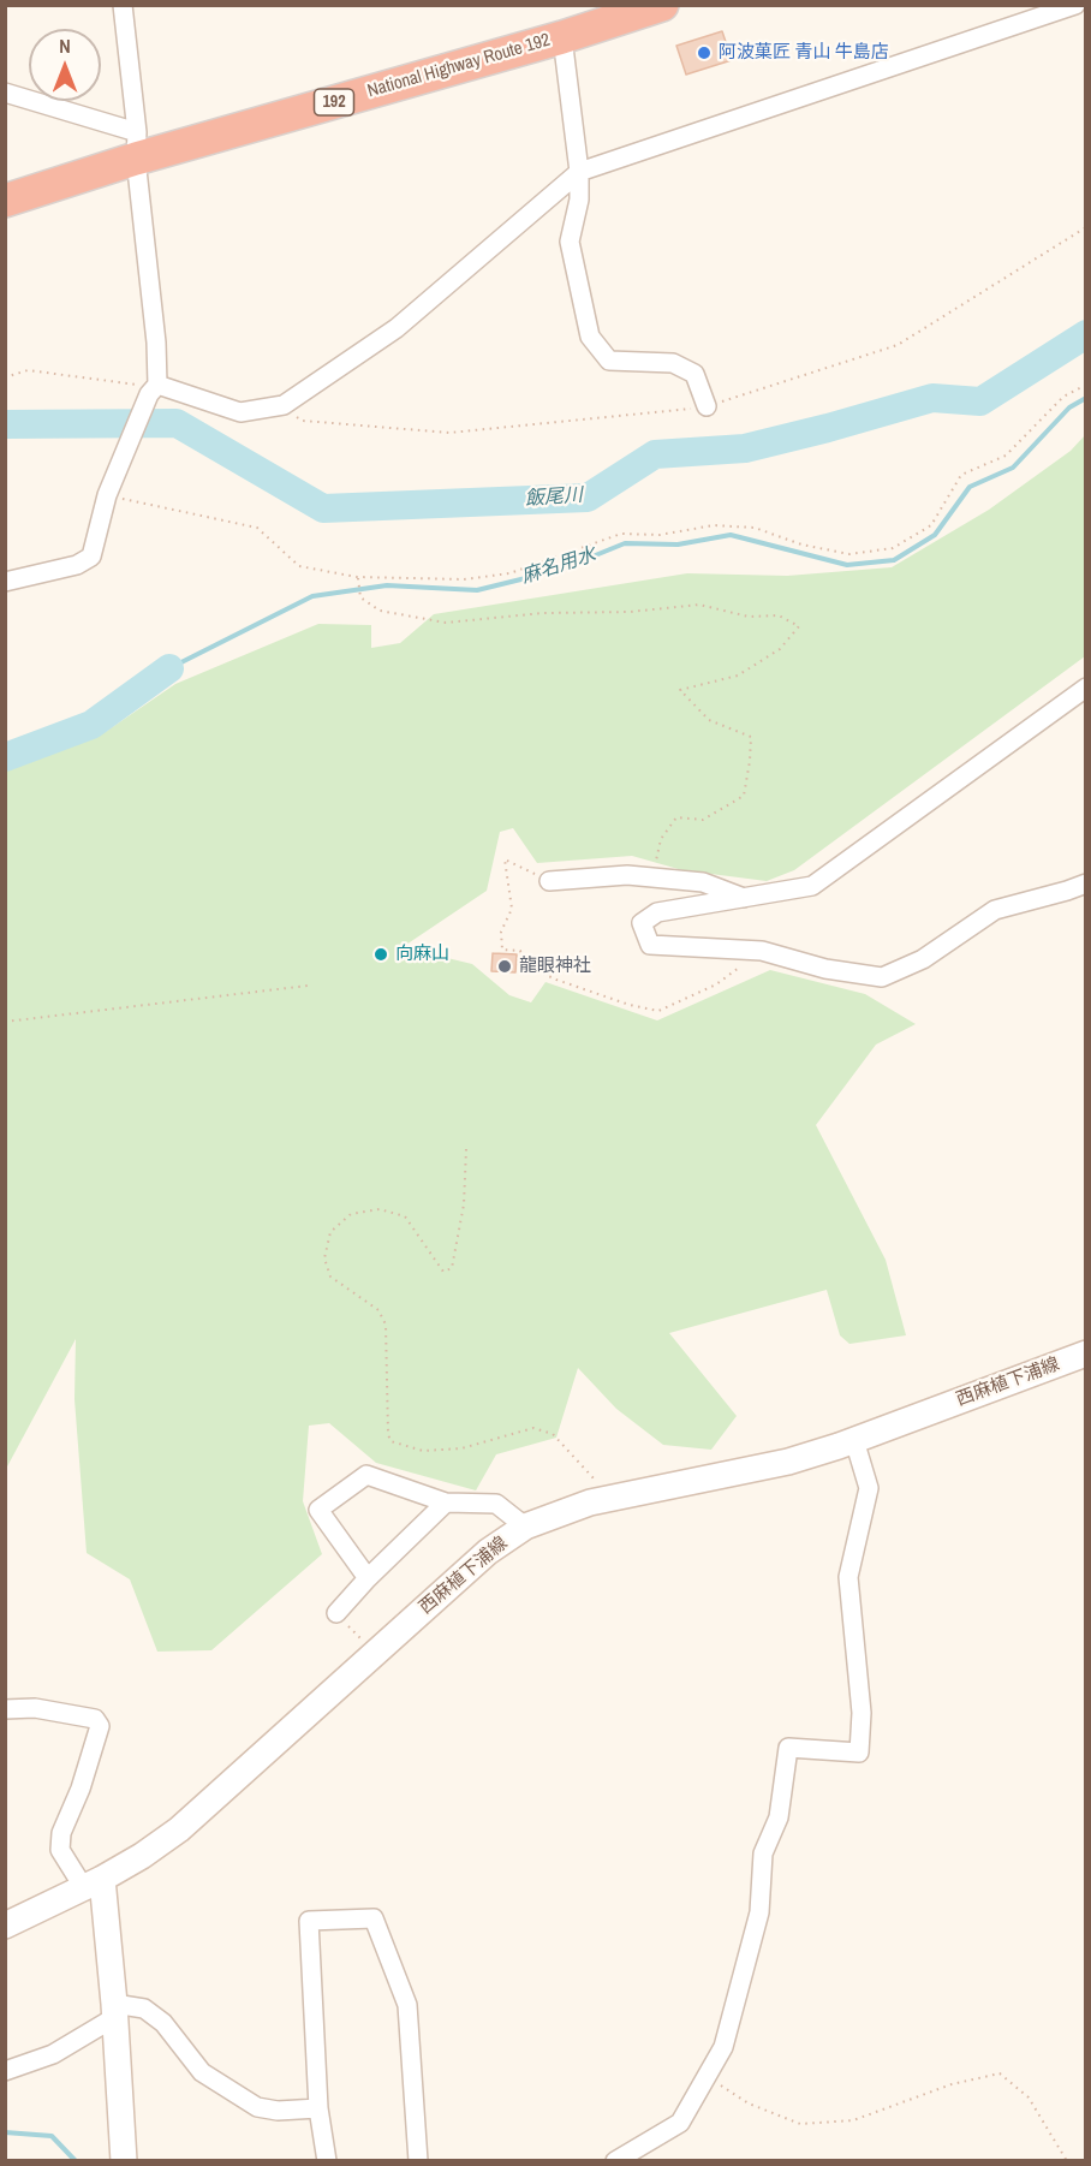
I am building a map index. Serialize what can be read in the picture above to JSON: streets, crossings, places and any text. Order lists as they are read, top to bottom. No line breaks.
{"streets":{"highway":["National Highway Route 192","192"],"main road":["西麻植下浦線"]},"water":["飯尾川","麻名用水"],"places":["阿波菓匠 青山 牛島店","向麻山","龍眼神社"],"north":"top"}
